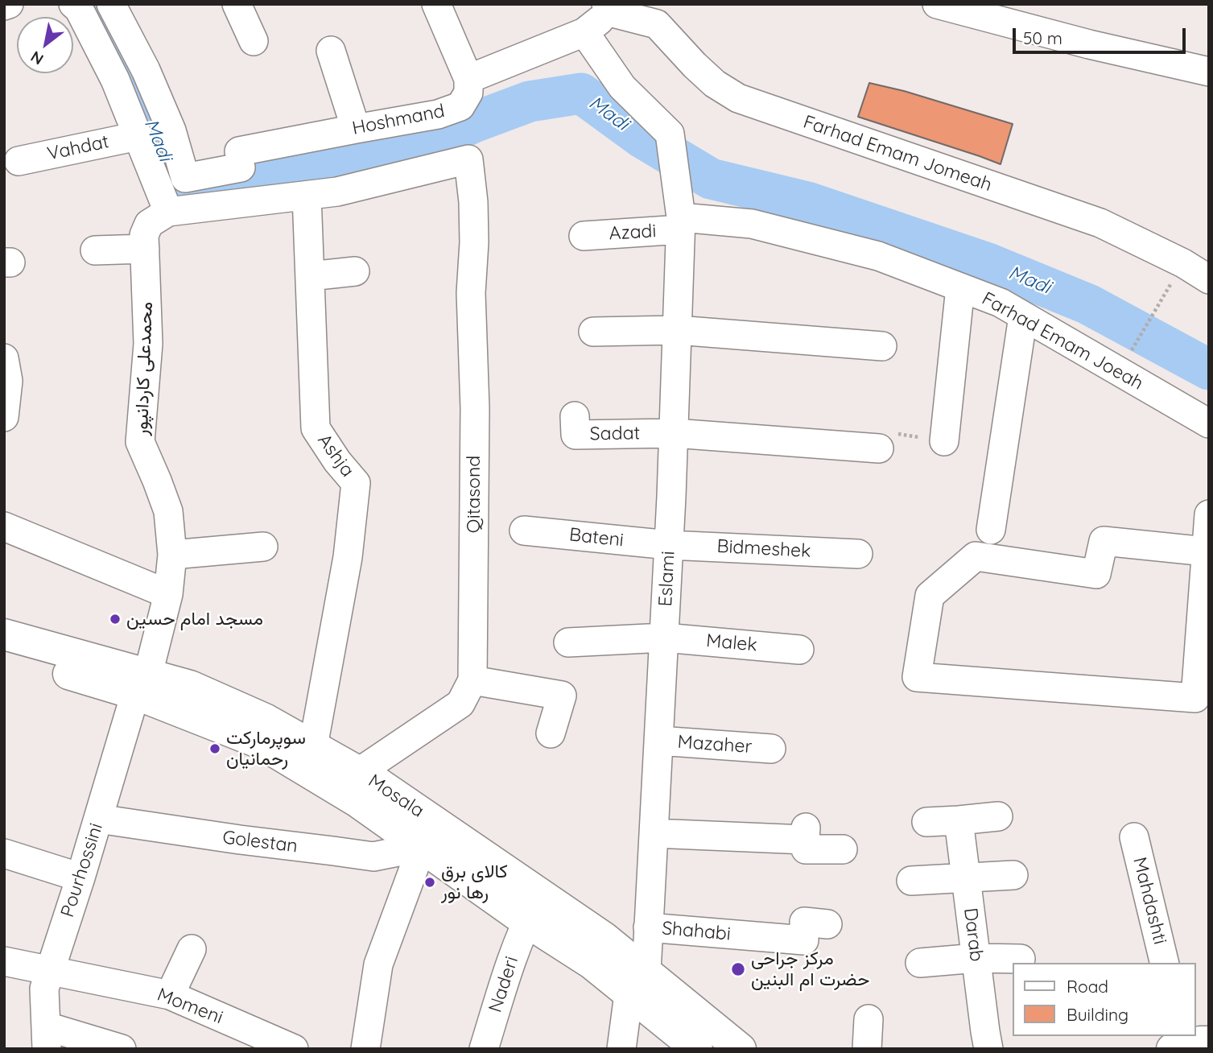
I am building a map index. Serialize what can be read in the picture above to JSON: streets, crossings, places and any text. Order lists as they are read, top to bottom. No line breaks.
{"streets":{"main road":["Mosala"],"street":["Hoshmand","Vahdat","Farhad Emam Jomeah","Azadi","Farhad Emam Joeah","محمدعلی کاردانپور","Sadat","Ashja","Qitasond","Bateni","Bidmeshek","Eslami","Malek","Mazaher","Golestan","Pourhossini","Mahdashti","Shahabi","Darab","Naderi","Momeni"]},"crossings":[["Azadi","Farhad Emam Joeah"],["Azadi","Eslami"],["Farhad Emam Joeah","Eslami"],["محمدعلی کاردانپور","Mosala"],["محمدعلی کاردانپور","Pourhossini"],["Sadat","Eslami"],["Ashja","Qitasond"],["Ashja","Mosala"],["Qitasond","Mosala"],["Bateni","Bidmeshek"],["Bateni","Eslami"],["Bidmeshek","Eslami"],["Eslami","Malek"],["Eslami","Mazaher"],["Eslami","Mosala"],["Eslami","Shahabi"],["Mosala","Golestan"],["Mosala","Pourhossini"],["Mosala","Naderi"],["Golestan","Pourhossini"],["Pourhossini","Momeni"]],"water":["Madi"],"places":["مسجد امام حسین","سوپرمارکت رحمانیان","کالای برق رها نور","مرکز جراحی حضرت ام البنین"],"legend":["Road","Building"],"scale_bar":"50 m","north":"bottom left"}
